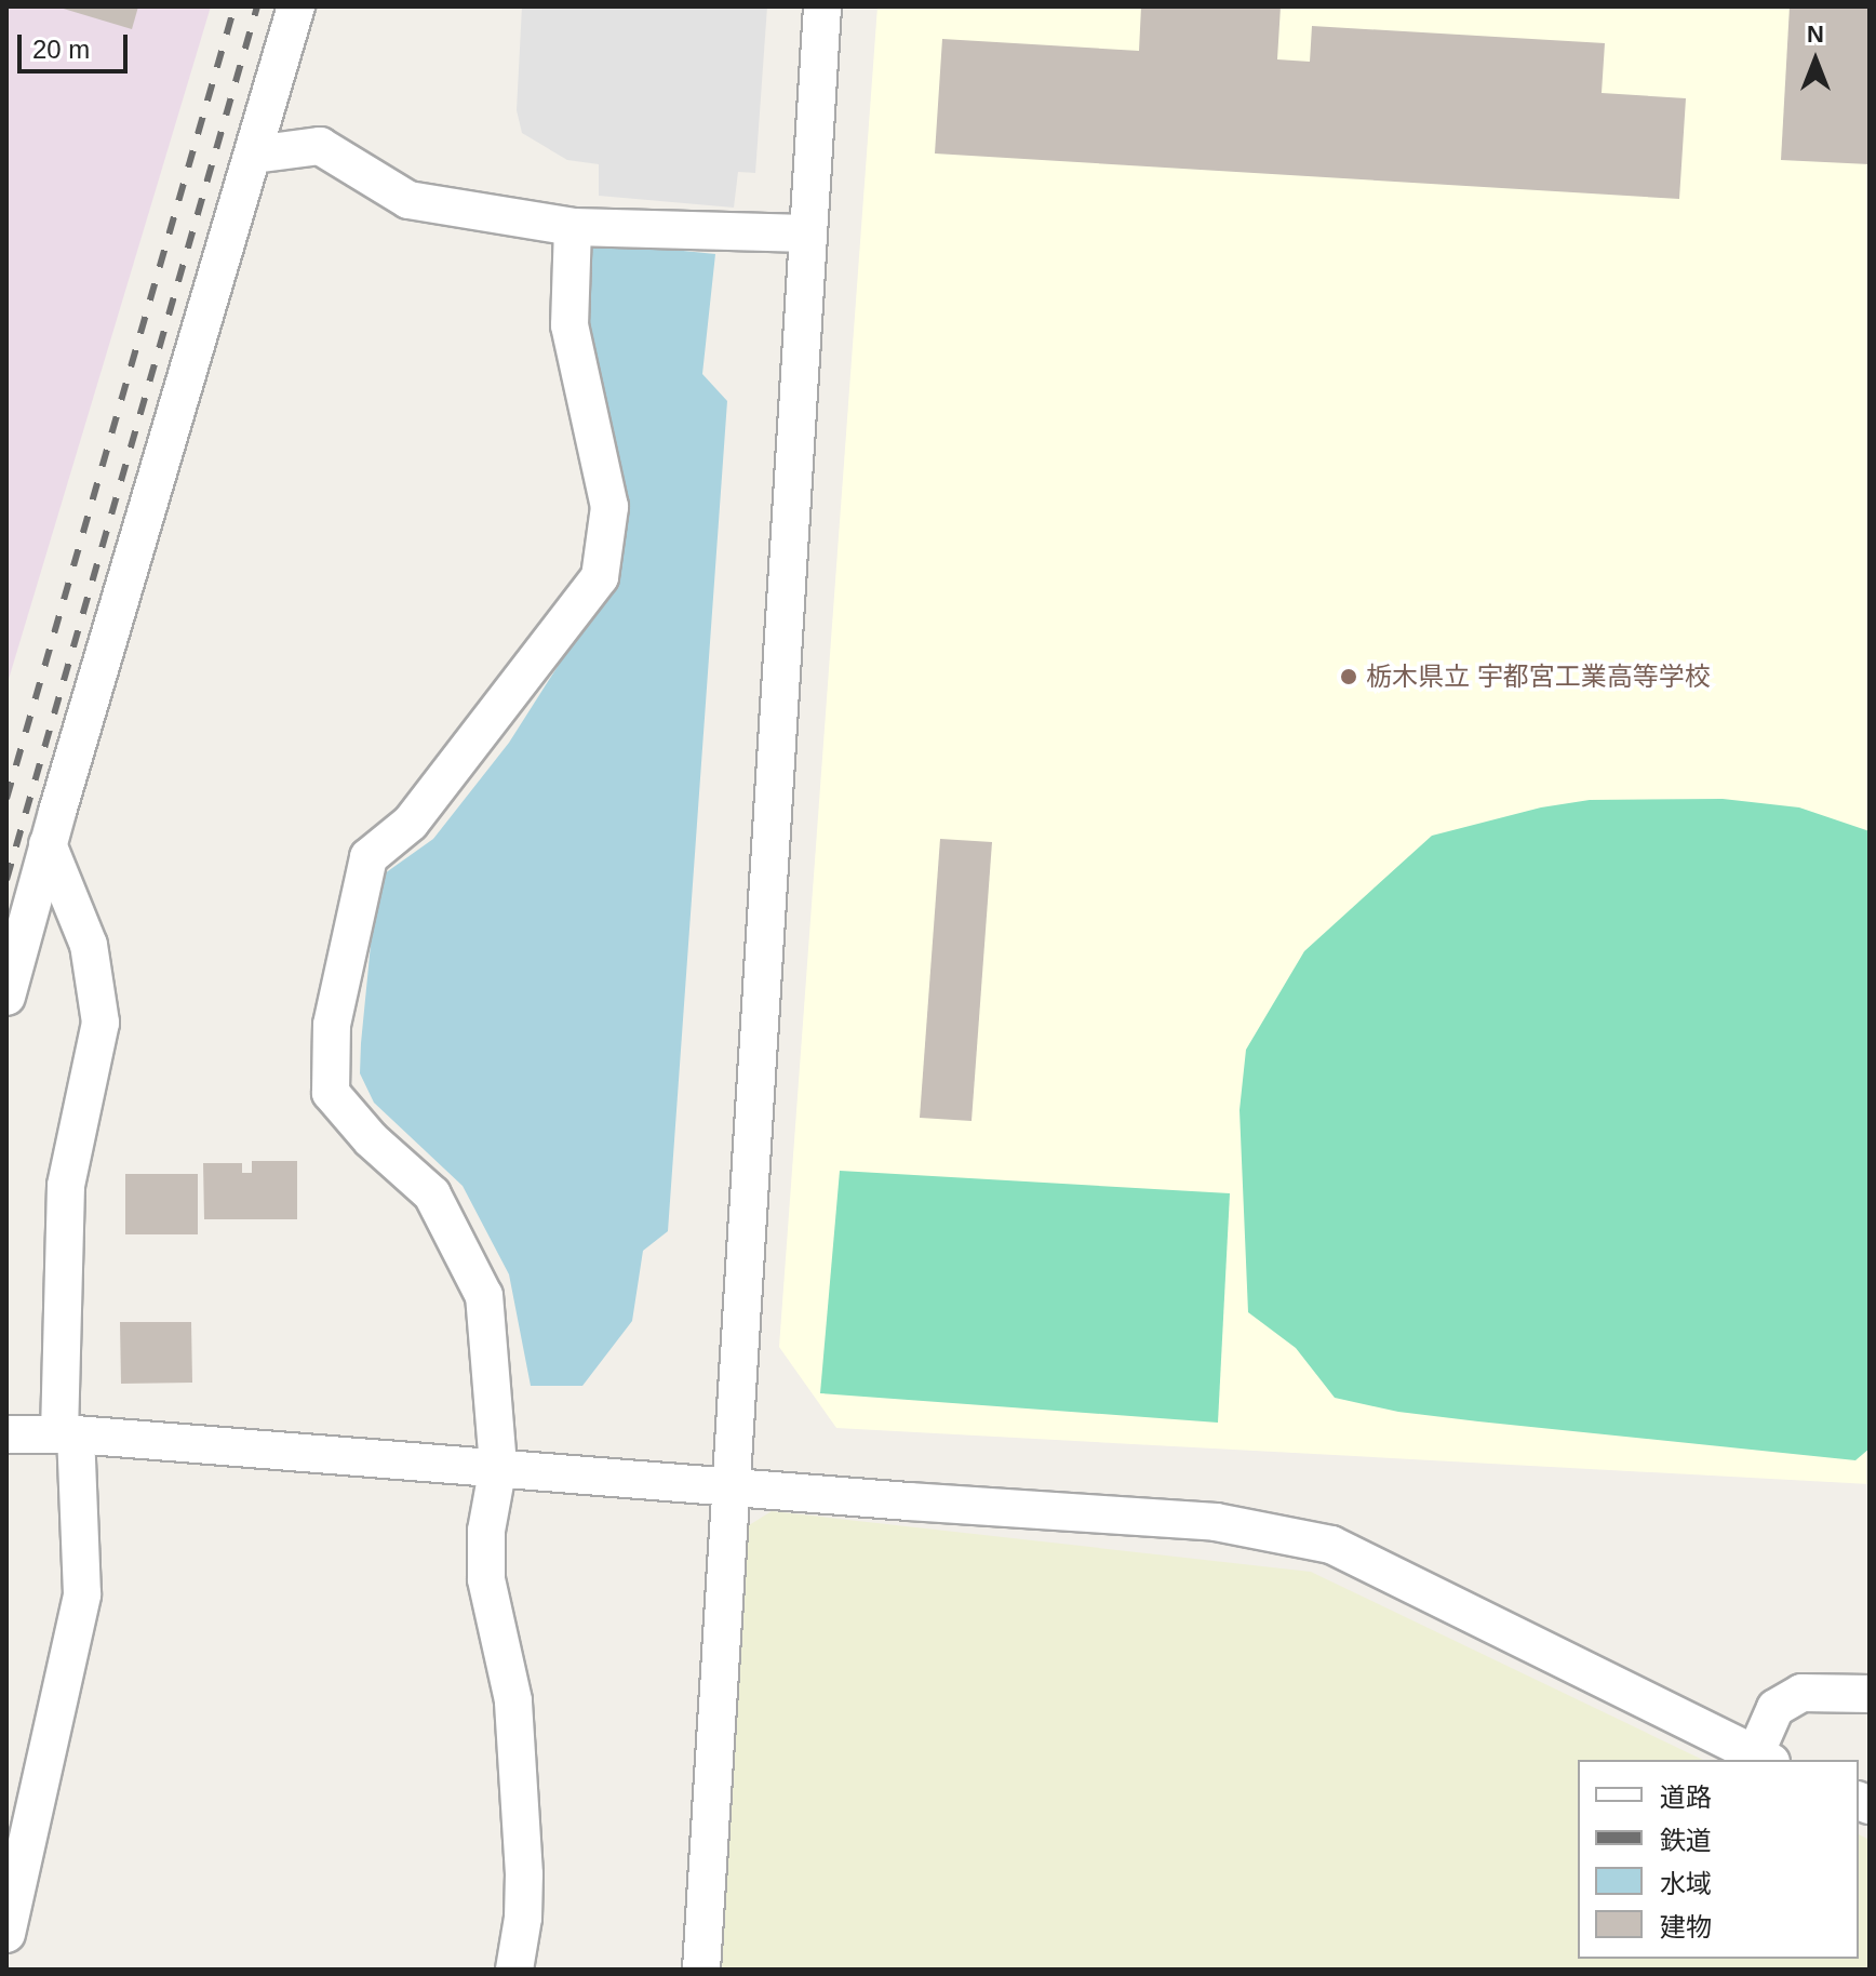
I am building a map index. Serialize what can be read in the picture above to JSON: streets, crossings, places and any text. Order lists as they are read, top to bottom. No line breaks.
{"places":["栃木県立 宇都宮工業高等学校"],"legend":["道路","鉄道","水域","建物"],"scale_bar":"20 m","north":"top"}
